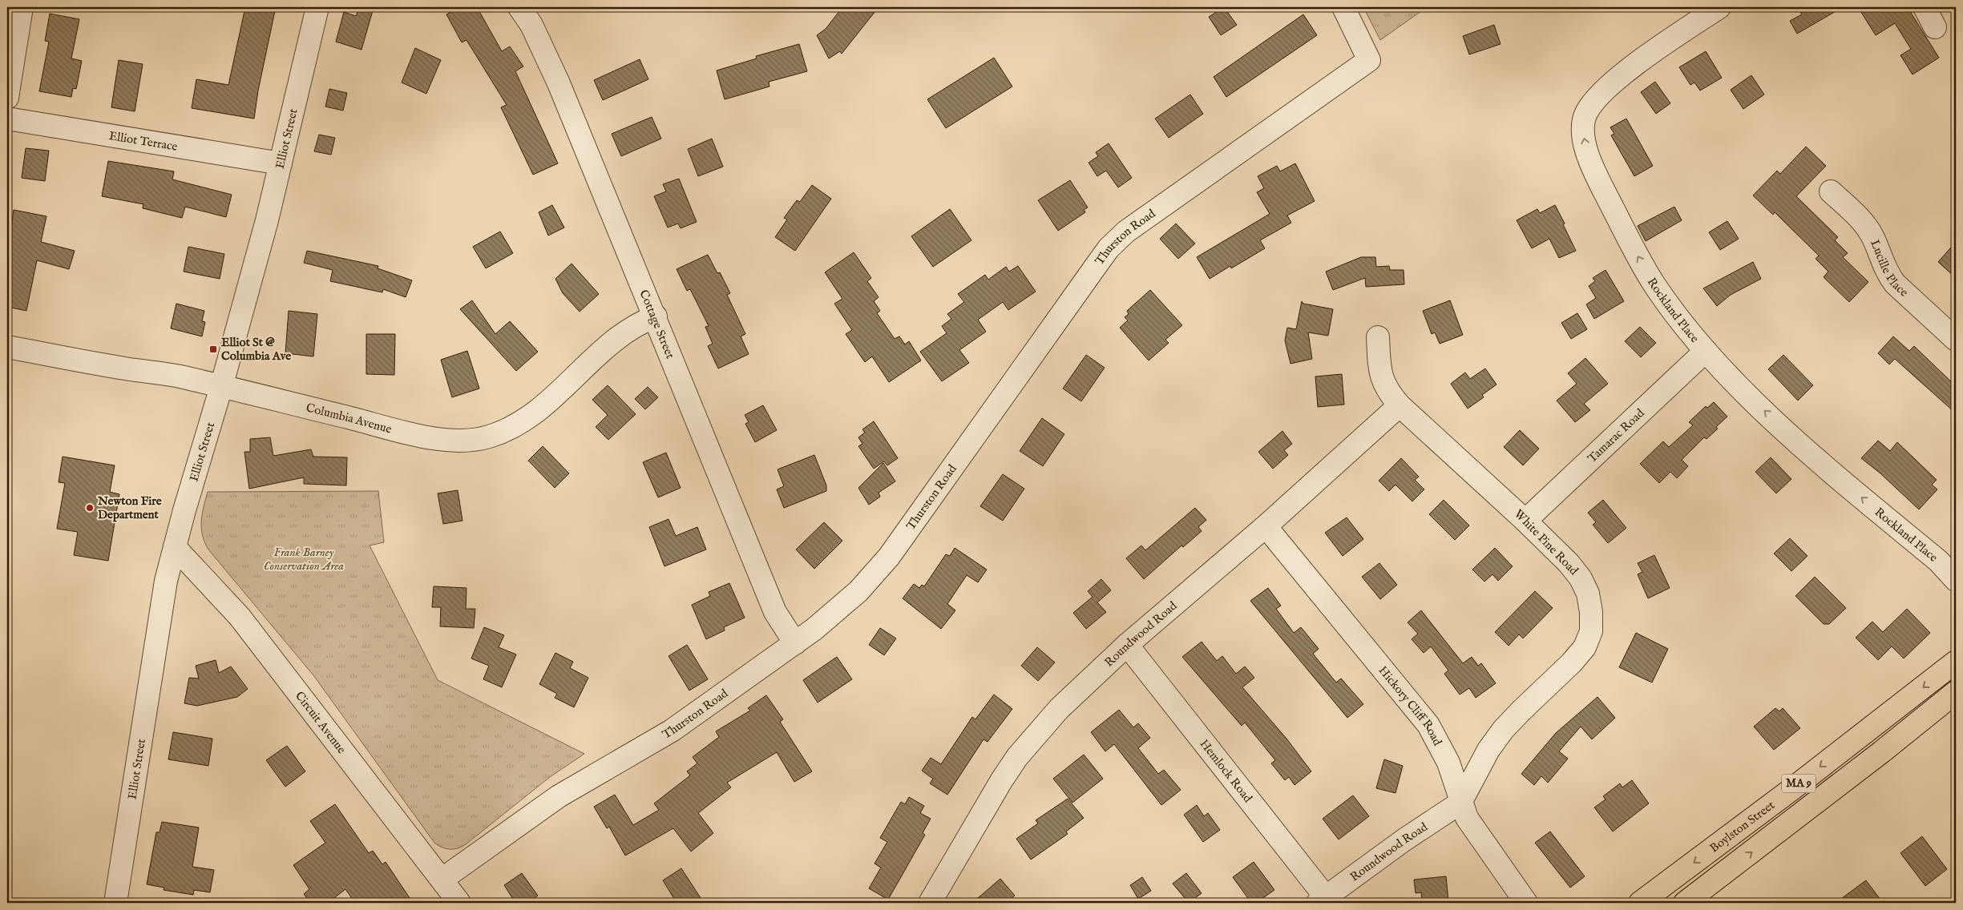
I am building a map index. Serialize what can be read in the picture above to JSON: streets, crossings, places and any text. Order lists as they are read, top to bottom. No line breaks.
{"streets":{"highway":["MA 9","Boylston Street"],"street":["Elliot Street","Elliot Terrace","Thurston Road","Lucille Place","Rockland Place","Cottage Street","Columbia Avenue","Tamarac Road","White Pine Road","Roundwood Road","Hickory Cliff Road","Circuit Avenue","Hemlock Road"]},"crossings":[["Elliot Street","Elliot Terrace"],["Elliot Street","Columbia Avenue"],["Elliot Street","Circuit Avenue"],["Thurston Road","Cottage Street"],["Thurston Road","Circuit Avenue"],["Rockland Place","Tamarac Road"],["Cottage Street","Columbia Avenue"],["Tamarac Road","White Pine Road"],["White Pine Road","Roundwood Road"],["White Pine Road","Hickory Cliff Road"],["Roundwood Road","Hickory Cliff Road"],["Roundwood Road","Hemlock Road"]],"parks":["Frank Barney Conservation Area"],"places":{"transit":["Elliot St @ Columbia Ave"],"other":["Newton Fire Department"]}}
